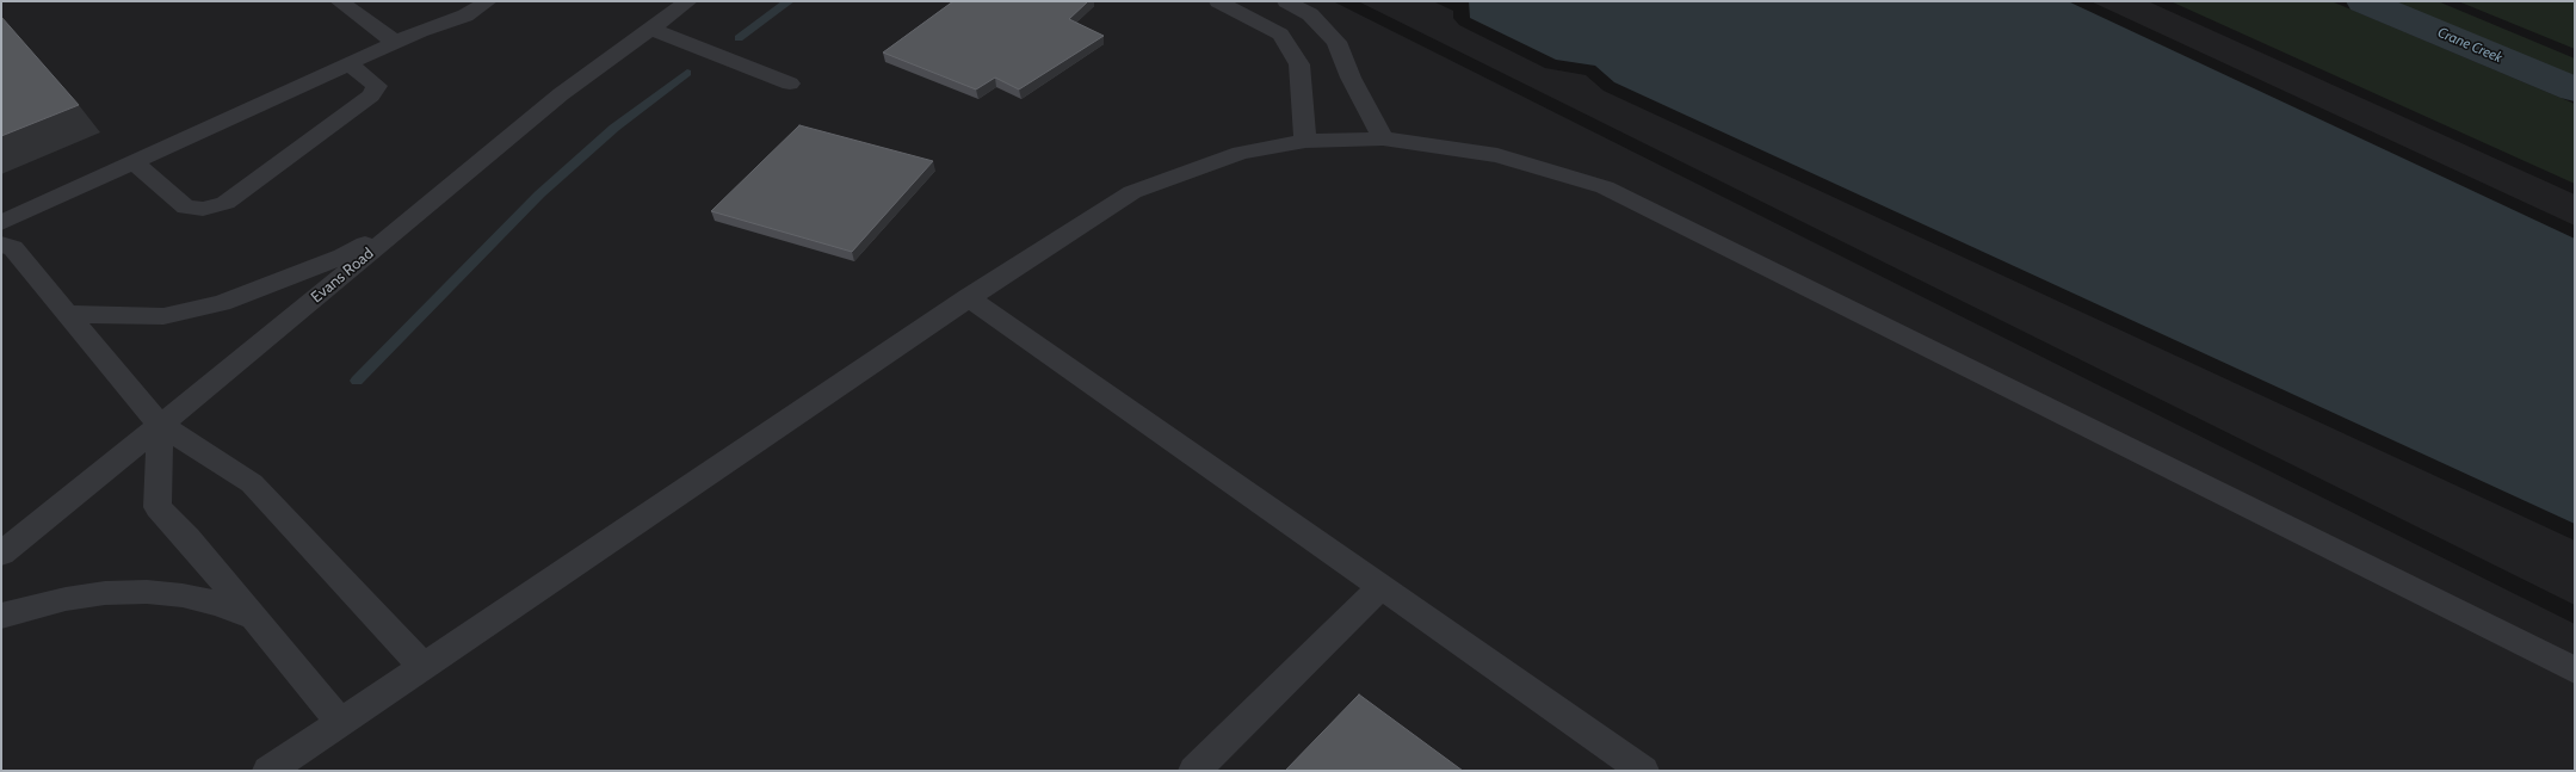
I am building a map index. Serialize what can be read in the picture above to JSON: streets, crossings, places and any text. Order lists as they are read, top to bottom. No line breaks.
{"streets":{"street":["Evans Road"]},"water":["Crane Creek"]}
